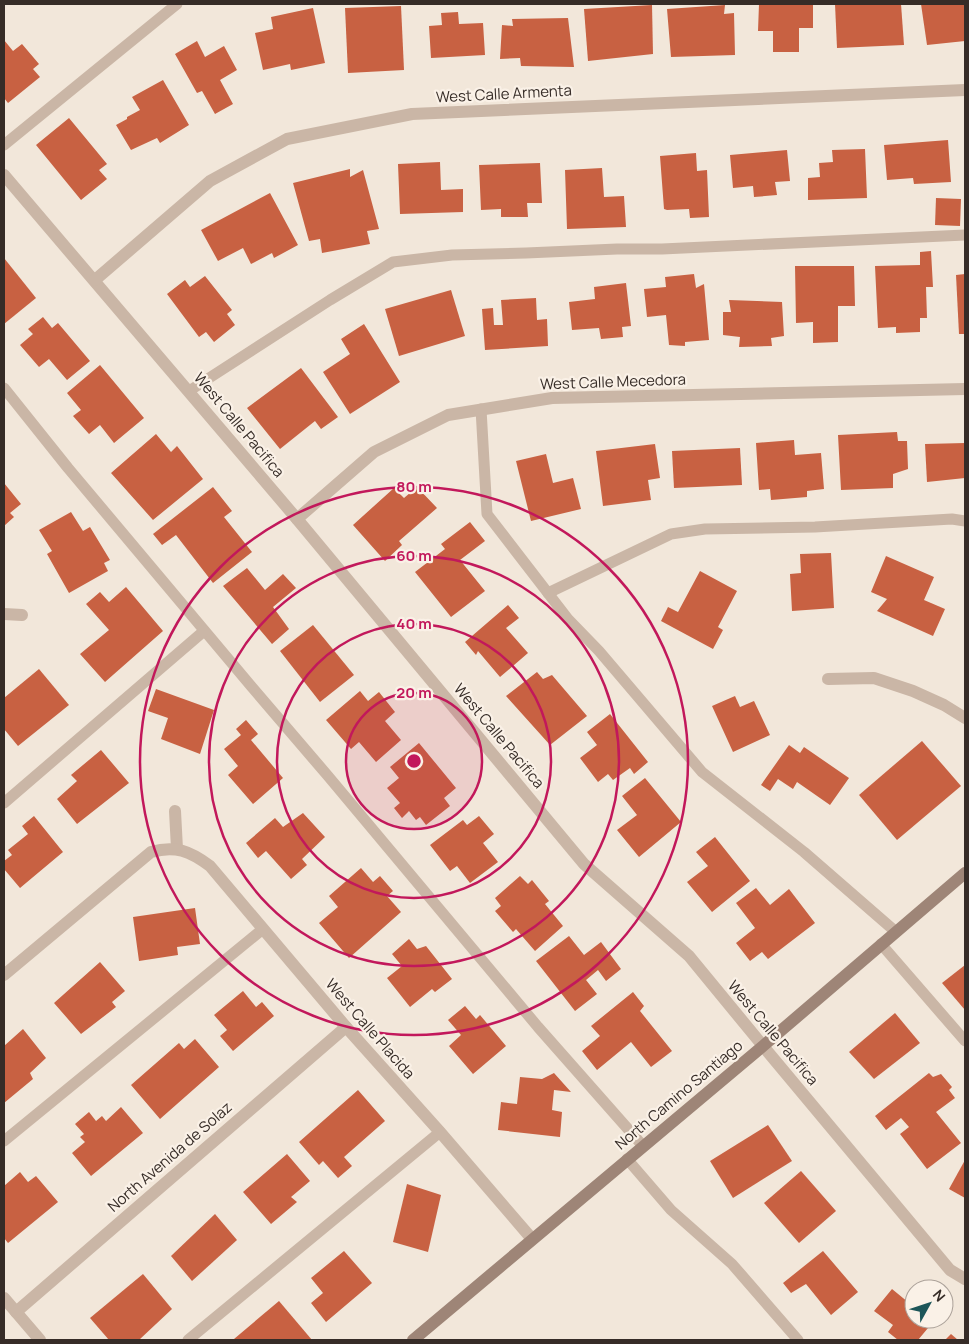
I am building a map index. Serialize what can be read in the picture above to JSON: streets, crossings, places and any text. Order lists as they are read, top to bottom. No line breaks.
{"streets":{"street":["West Calle Armenta","West Calle Mecedora","West Calle Pacifica","West Calle Placida","North Camino Santiago","North Avenida de Solaz"]},"crossings":[["West Calle Armenta","West Calle Pacifica"],["West Calle Mecedora","West Calle Pacifica"],["West Calle Pacifica","North Camino Santiago"],["West Calle Placida","North Camino Santiago"],["West Calle Placida","North Avenida de Solaz"]],"north":"top right","rings":["80 m","60 m","40 m","20 m"]}
